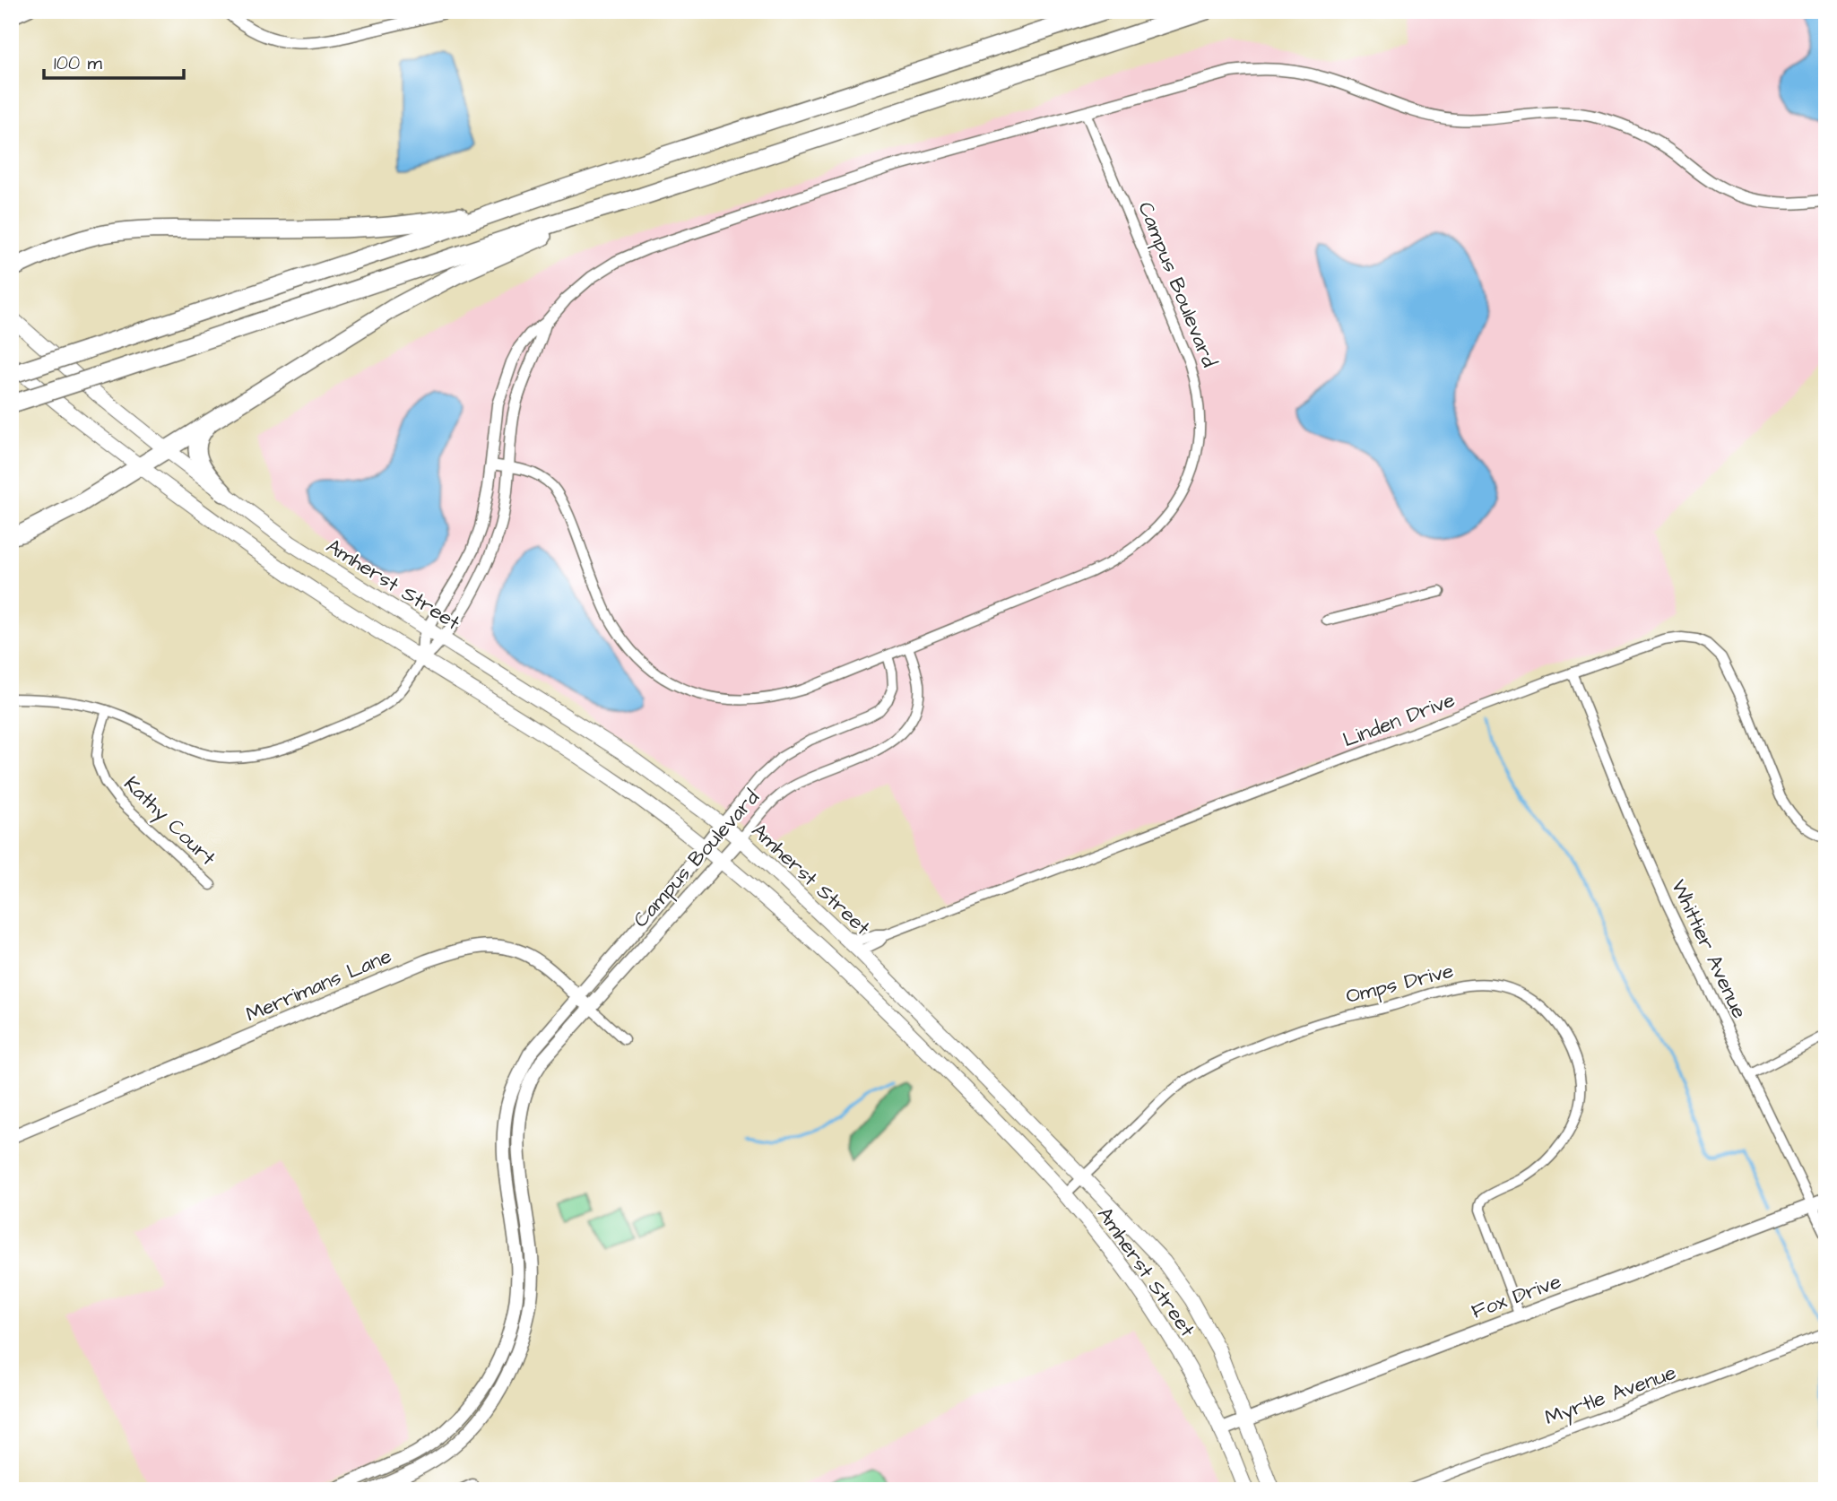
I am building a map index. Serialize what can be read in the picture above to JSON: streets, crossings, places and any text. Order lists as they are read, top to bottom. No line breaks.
{"streets":{"main road":["Campus Boulevard","Amherst Street","Merrimans Lane","Fox Drive"],"street":["Linden Drive","Kathy Court","Whittier Avenue","Omps Drive","Myrtle Avenue"]},"crossings":[["Campus Boulevard","Amherst Street"],["Campus Boulevard","Merrimans Lane"],["Amherst Street","Linden Drive"],["Amherst Street","Omps Drive"],["Amherst Street","Fox Drive"],["Linden Drive","Whittier Avenue"],["Whittier Avenue","Fox Drive"],["Omps Drive","Fox Drive"]],"scale_bar":"100 m"}
